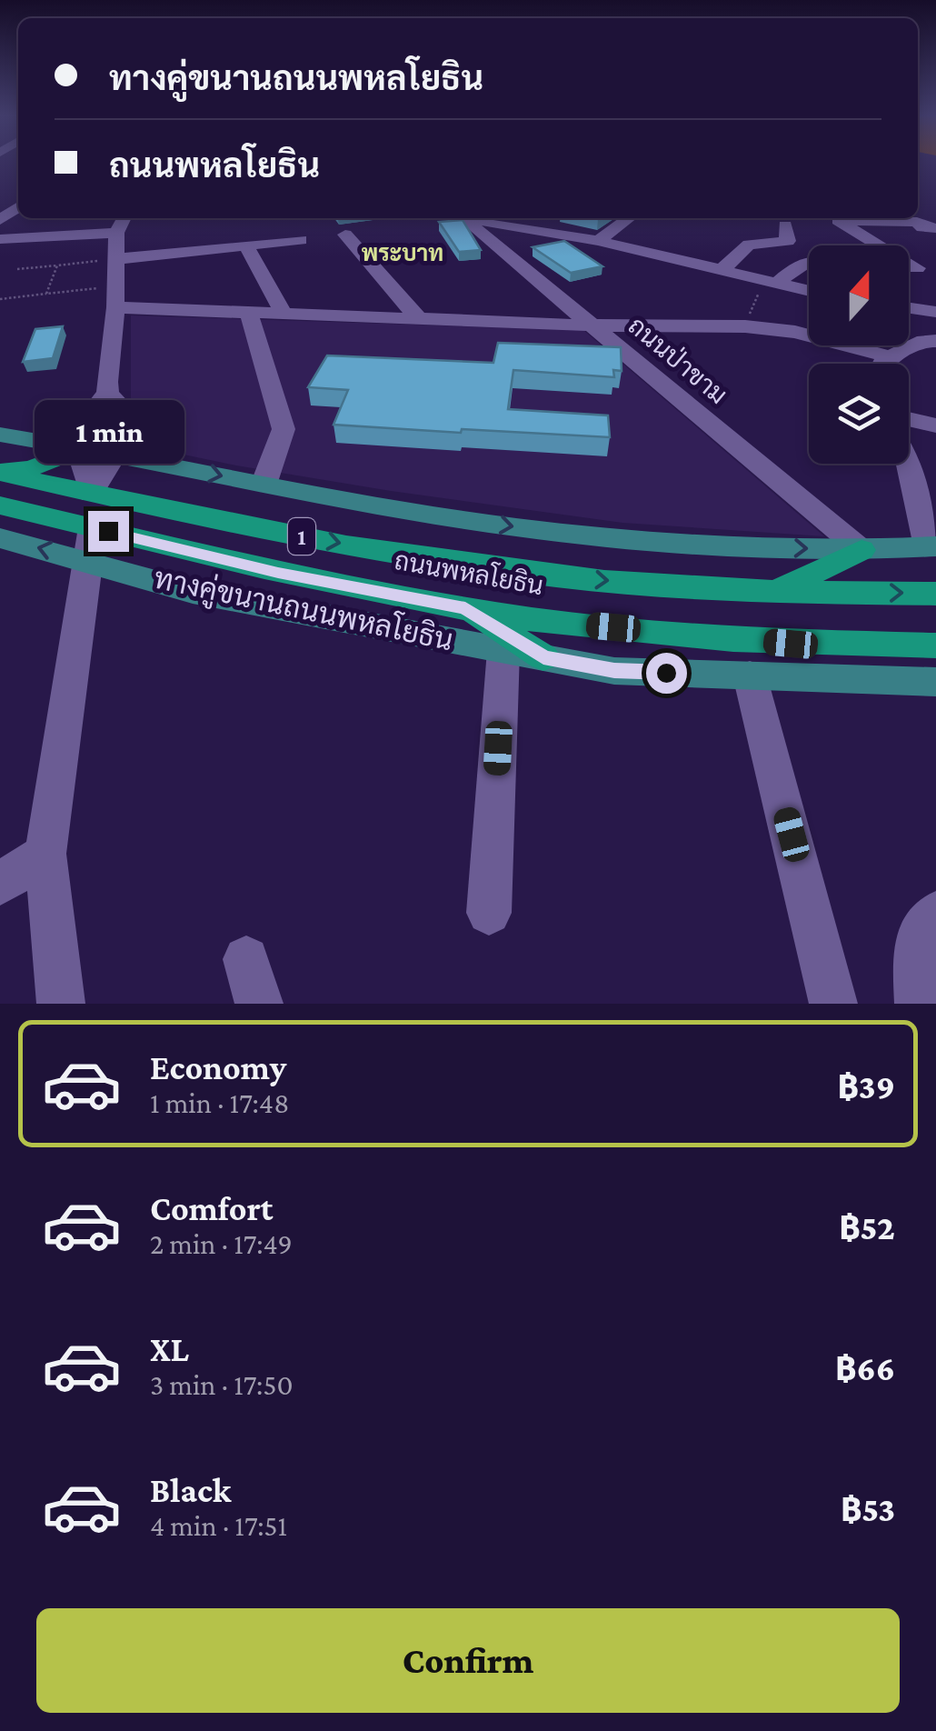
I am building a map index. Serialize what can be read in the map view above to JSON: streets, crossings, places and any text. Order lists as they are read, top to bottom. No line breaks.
{"streets":{"highway":["1","ถนนพหลโยธิน"],"main road":["ทางคู่ขนานถนนพหลโยธิน"],"street":["ถนนป่าขาม"]},"crossings":[["ถนนป่าขาม","1"],["ถนนพหลโยธิน","ทางคู่ขนานถนนพหลโยธิน"]],"districts":["พระบาท"],"north":"top","page":{"banner":["ทางคู่ขนานถนนพหลโยธิน","ถนนพหลโยธิน"],"bubble":"1 min","list":[{"name":"Economy","note":"1 min · 17:48","value":"฿39"},{"name":"Comfort","note":"2 min · 17:49","value":"฿52"},{"name":"XL","note":"3 min · 17:50","value":"฿66"},{"name":"Black","note":"4 min · 17:51","value":"฿53"}],"buttons":"Confirm"}}
